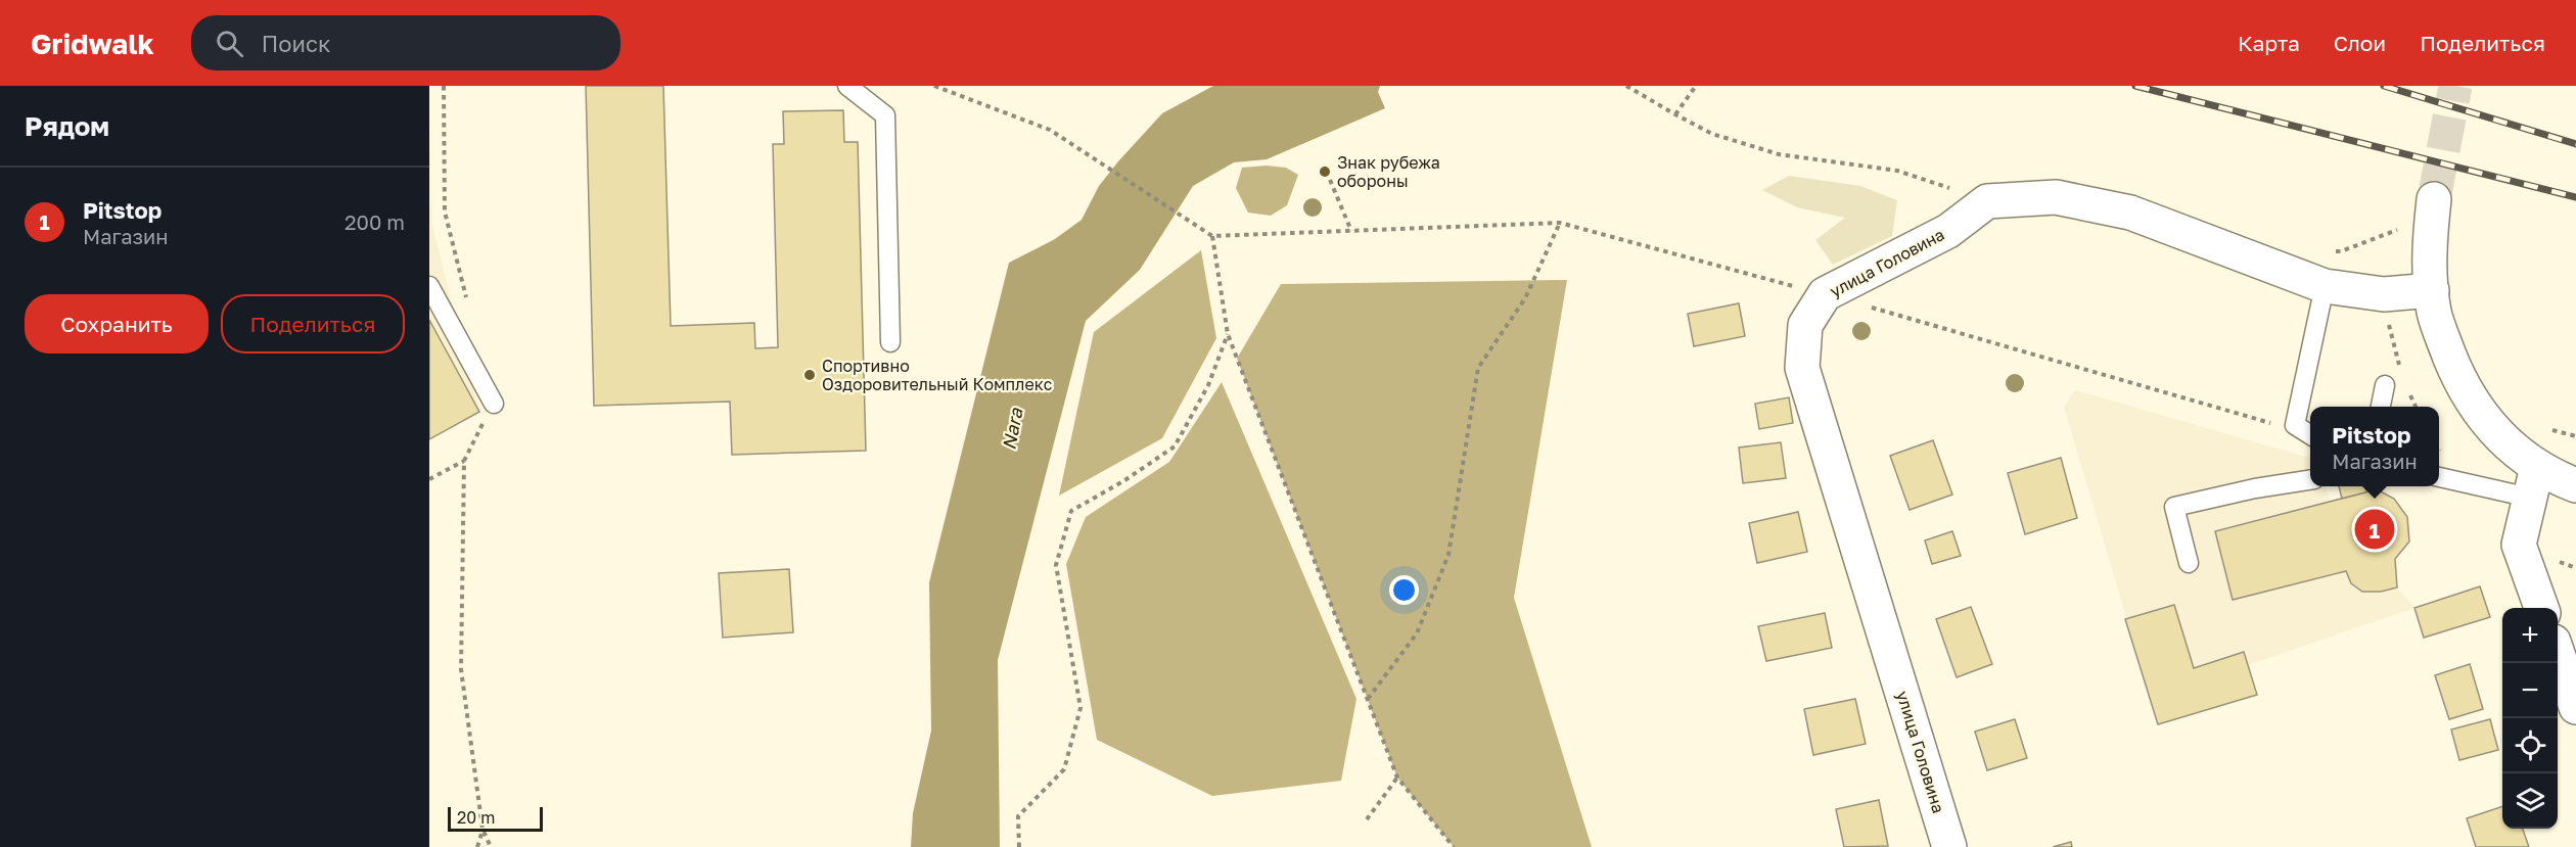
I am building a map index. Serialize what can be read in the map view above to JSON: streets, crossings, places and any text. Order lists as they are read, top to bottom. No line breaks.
{"streets":{"street":["улица Головина"]},"water":["Nara"],"places":["Знак рубежа обороны","Спортивно Оздоровительный Комплекс"],"scale_bar":"20 m","page":{"header":"Gridwalk","search":"Поиск","nav":["Карта","Слои","Поделиться"],"heading":"Рядом","list":[{"mark":"1","name":"Pitstop","note":"Магазин","value":"200 m"}],"buttons":["Сохранить","Поделиться"],"popup":["Pitstop","Магазин"],"pins":"1","map_buttons":["+","−"],"scale":"20 m"}}
